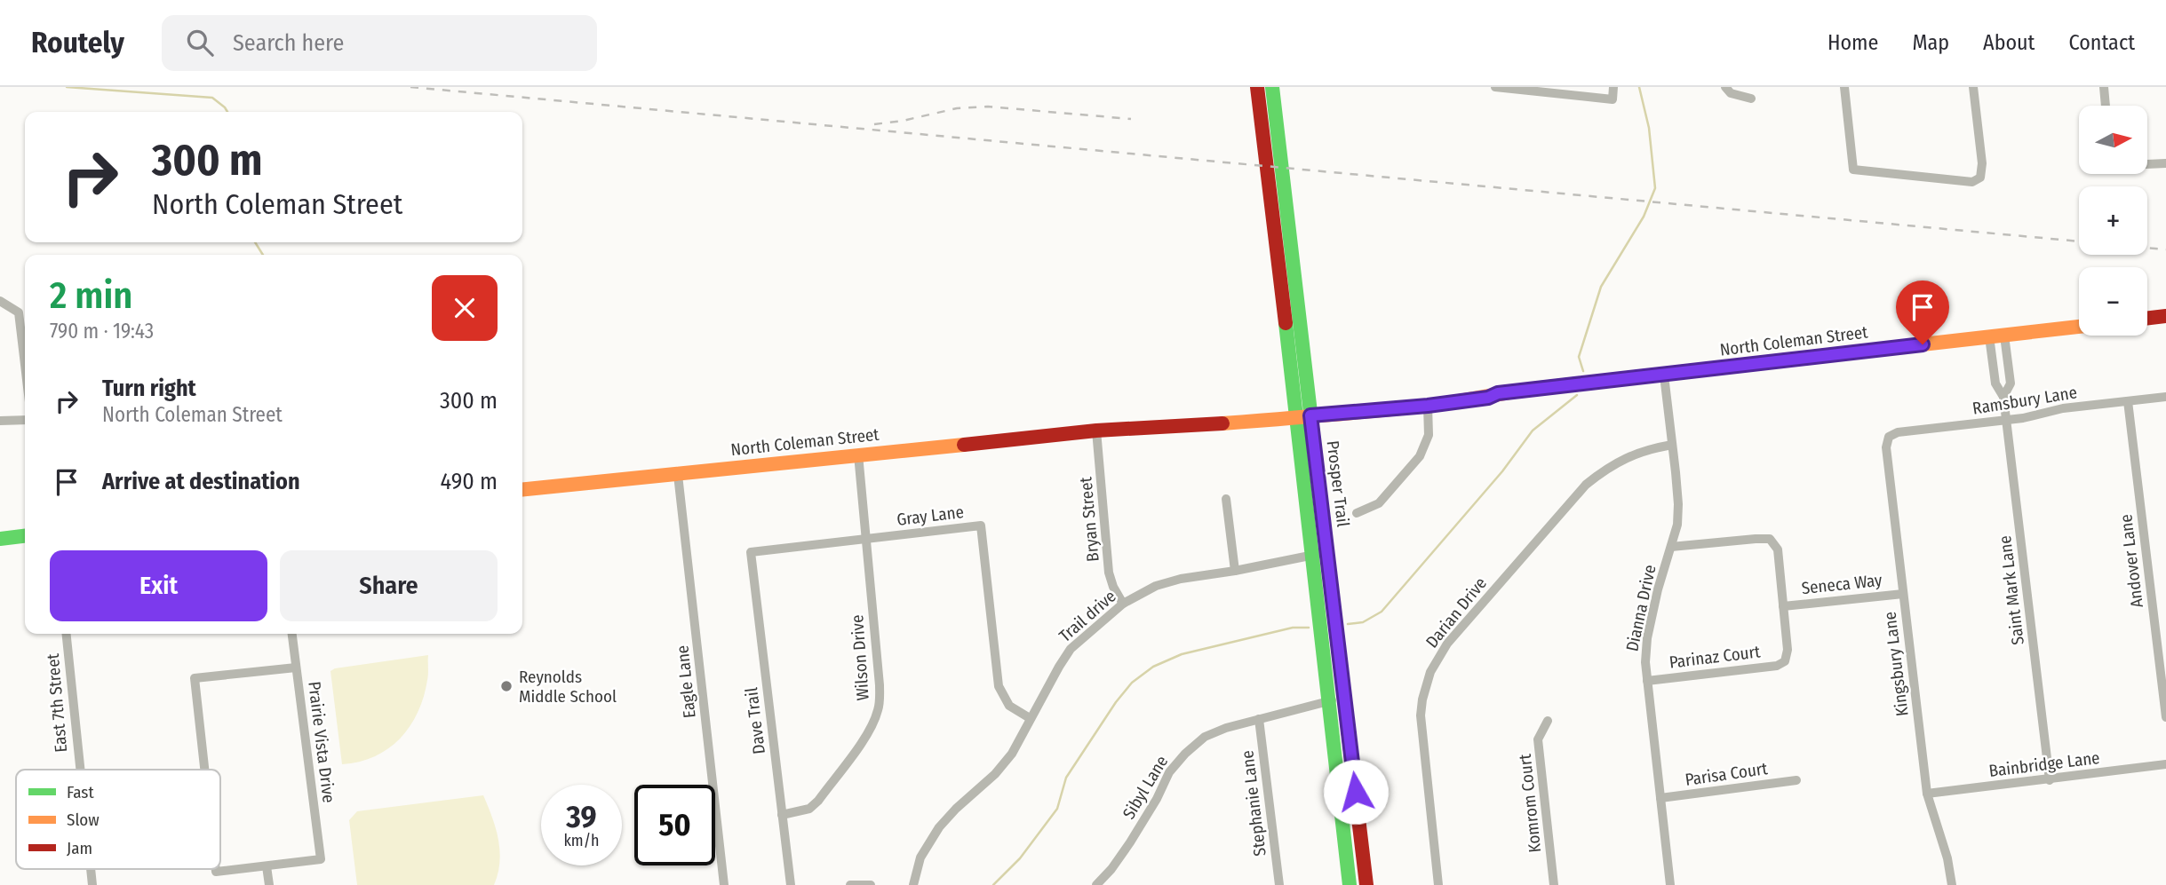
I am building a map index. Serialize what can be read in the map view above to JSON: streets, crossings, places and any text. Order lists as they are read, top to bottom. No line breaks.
{"streets":{"street":["North Coleman Street","Ramsbury Lane","Prosper Trail","Gray Lane","Bryan Street","Andover Lane","Seneca Way","Saint Mark Lane","Dianna Drive","Darian Drive","Trail drive","Parinaz Court","Wilson Drive","Kingsbury Lane","Eagle Lane","East 7th Street","Dave Trail","Prairie Vista Drive","Bainbridge Lane","Parisa Court","Sibyl Lane","Stephanie Lane","Komrom Court"]},"crossings":[["North Coleman Street","Prosper Trail"],["North Coleman Street","Bryan Street"],["North Coleman Street","Saint Mark Lane"],["North Coleman Street","Dianna Drive"],["North Coleman Street","Wilson Drive"],["North Coleman Street","Eagle Lane"],["Ramsbury Lane","Andover Lane"],["Ramsbury Lane","Saint Mark Lane"],["Ramsbury Lane","Kingsbury Lane"],["Prosper Trail","Trail drive"],["Prosper Trail","Sibyl Lane"],["Gray Lane","Trail drive"],["Gray Lane","Wilson Drive"],["Gray Lane","Dave Trail"],["Bryan Street","Trail drive"],["Seneca Way","Parinaz Court"],["Seneca Way","Kingsbury Lane"],["Saint Mark Lane","Bainbridge Lane"],["Dianna Drive","Darian Drive"],["Dianna Drive","Parinaz Court"],["Dianna Drive","Parisa Court"],["Wilson Drive","Dave Trail"],["Kingsbury Lane","Bainbridge Lane"],["Sibyl Lane","Stephanie Lane"]],"places":["Reynolds Middle School"],"legend":["Fast","Slow","Jam"],"north":"right","page":{"header":"Routely","search":"Search here","nav":["Home","Map","About","Contact"],"map_buttons":["+","−"],"turn":["300 m","North Coleman Street"],"heading":["2 min","790 m · 19:43"],"list":[{"name":"Turn right","note":"North Coleman Street","value":"300 m"},{"name":"Arrive at destination","value":"490 m"}],"buttons":["Exit","Share"],"speed":"39 km/h","limit":"50"}}
